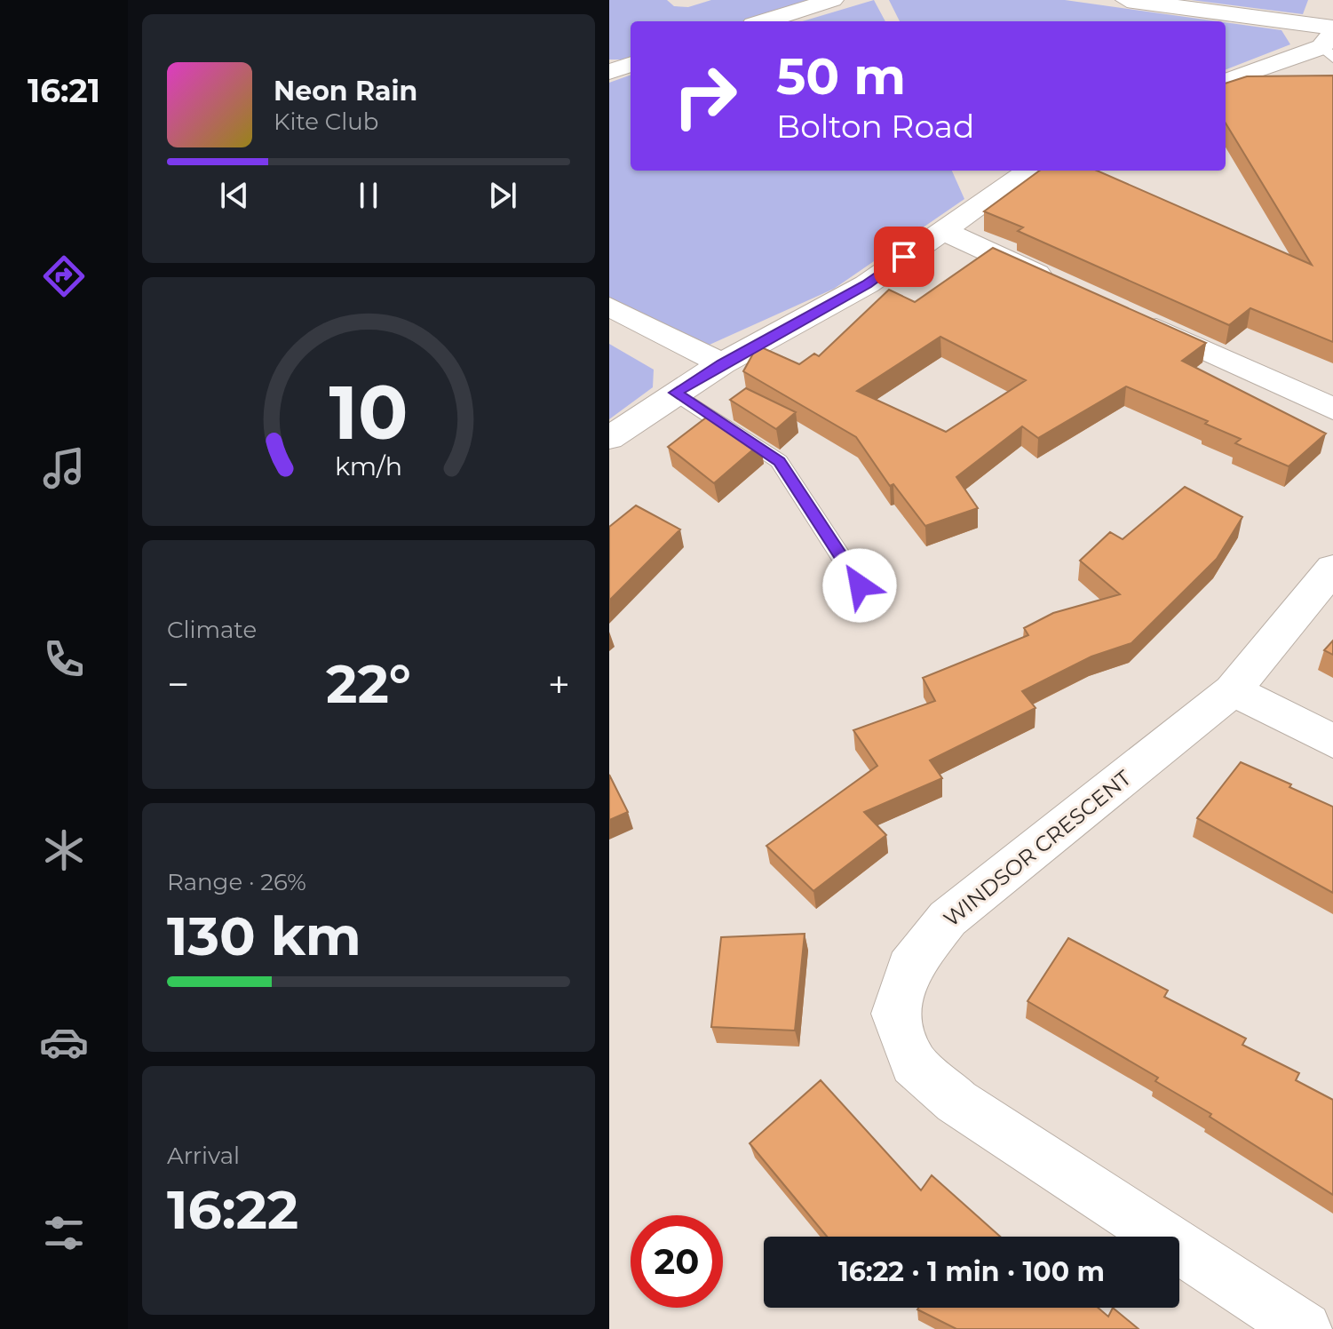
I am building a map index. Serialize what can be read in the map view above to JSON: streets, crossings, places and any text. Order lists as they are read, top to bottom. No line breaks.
{"streets":{"street":["WINDSOR CRESCENT"]},"page":{"tabs":"16:21","turn":["50 m","Bolton Road"],"song":["Neon Rain","Kite Club"],"tile":["Climate",["Range · 26%","130 km"],["Arrival","16:22"]],"heat":["−","22°","+"],"limit":"20","trip":"16:22 · 1 min · 100 m","gauge":["10","km/h"]}}
